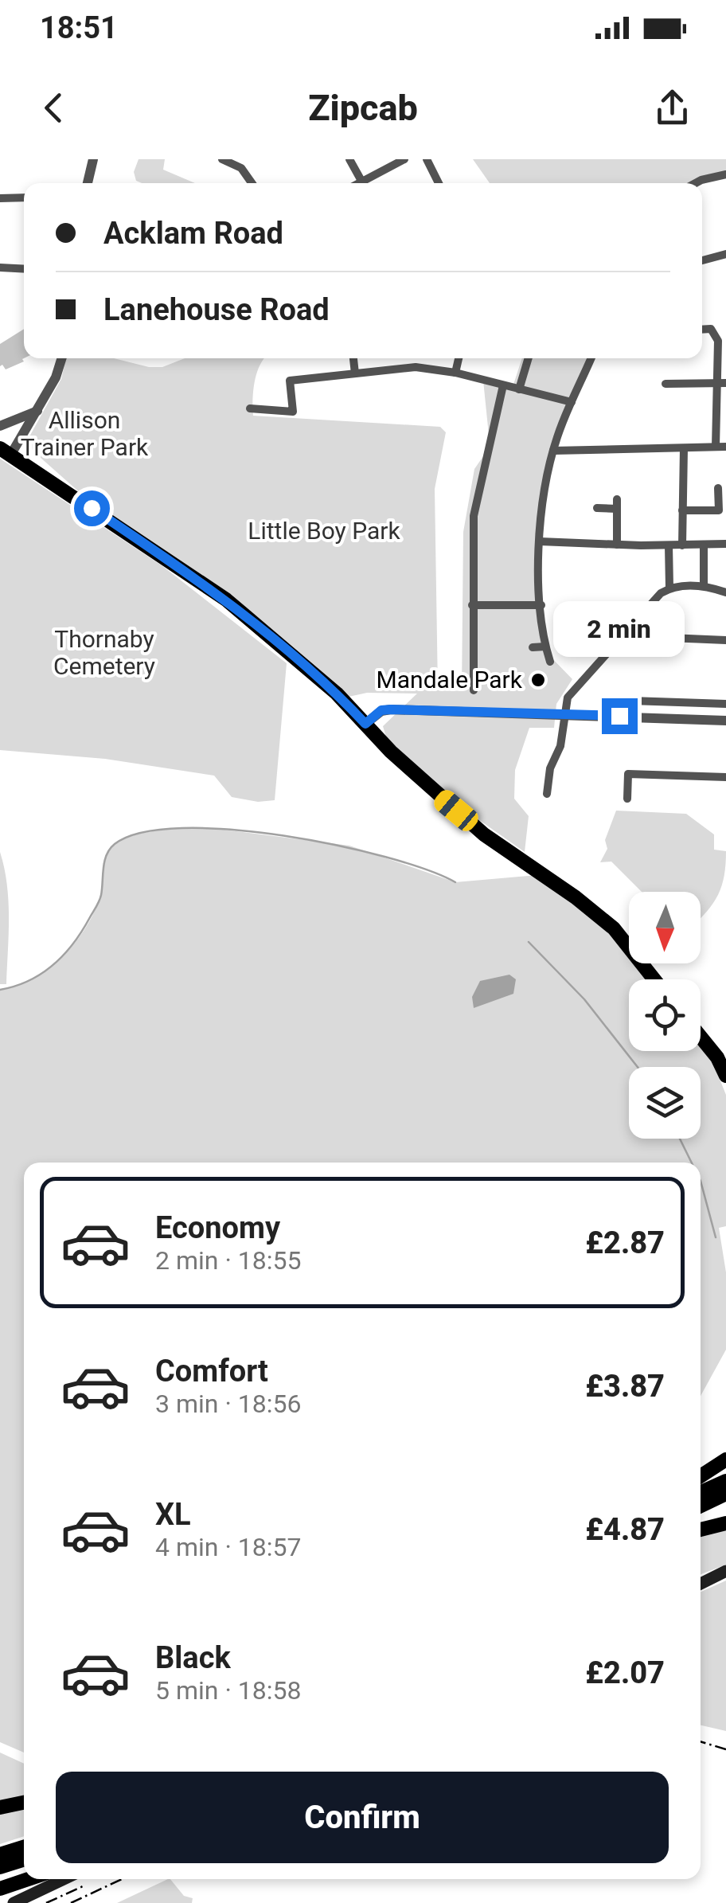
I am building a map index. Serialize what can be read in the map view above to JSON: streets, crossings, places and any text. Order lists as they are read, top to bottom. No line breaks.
{"parks":["Allison Trainer Park","Little Boy Park","Thornaby Cemetery"],"places":["Mandale Park"],"north":"bottom","page":{"status":"18:51","header":"Zipcab","banner":["Acklam Road","Lanehouse Road"],"bubble":"2 min","list":[{"name":"Economy","note":"2 min · 18:55","value":"£2.87"},{"name":"Comfort","note":"3 min · 18:56","value":"£3.87"},{"name":"XL","note":"4 min · 18:57","value":"£4.87"},{"name":"Black","note":"5 min · 18:58","value":"£2.07"}],"buttons":"Confirm"}}
